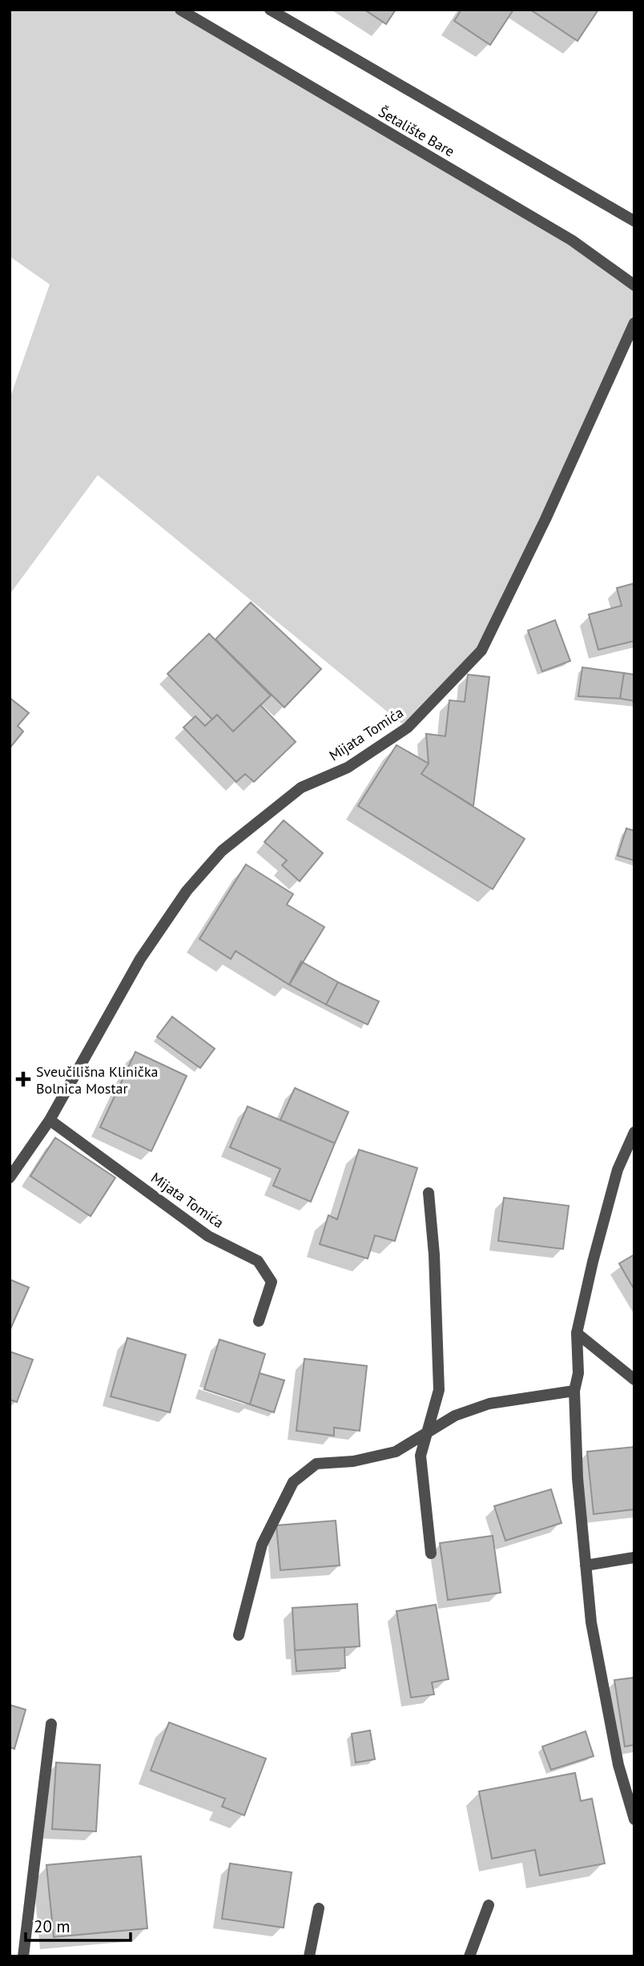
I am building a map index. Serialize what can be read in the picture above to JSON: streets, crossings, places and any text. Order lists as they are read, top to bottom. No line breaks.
{"streets":{"street":["Šetalište Bare","Mijata Tomića"]},"places":{"health":["Sveučilišna Klinička Bolnica Mostar"]},"scale_bar":"20 m"}
